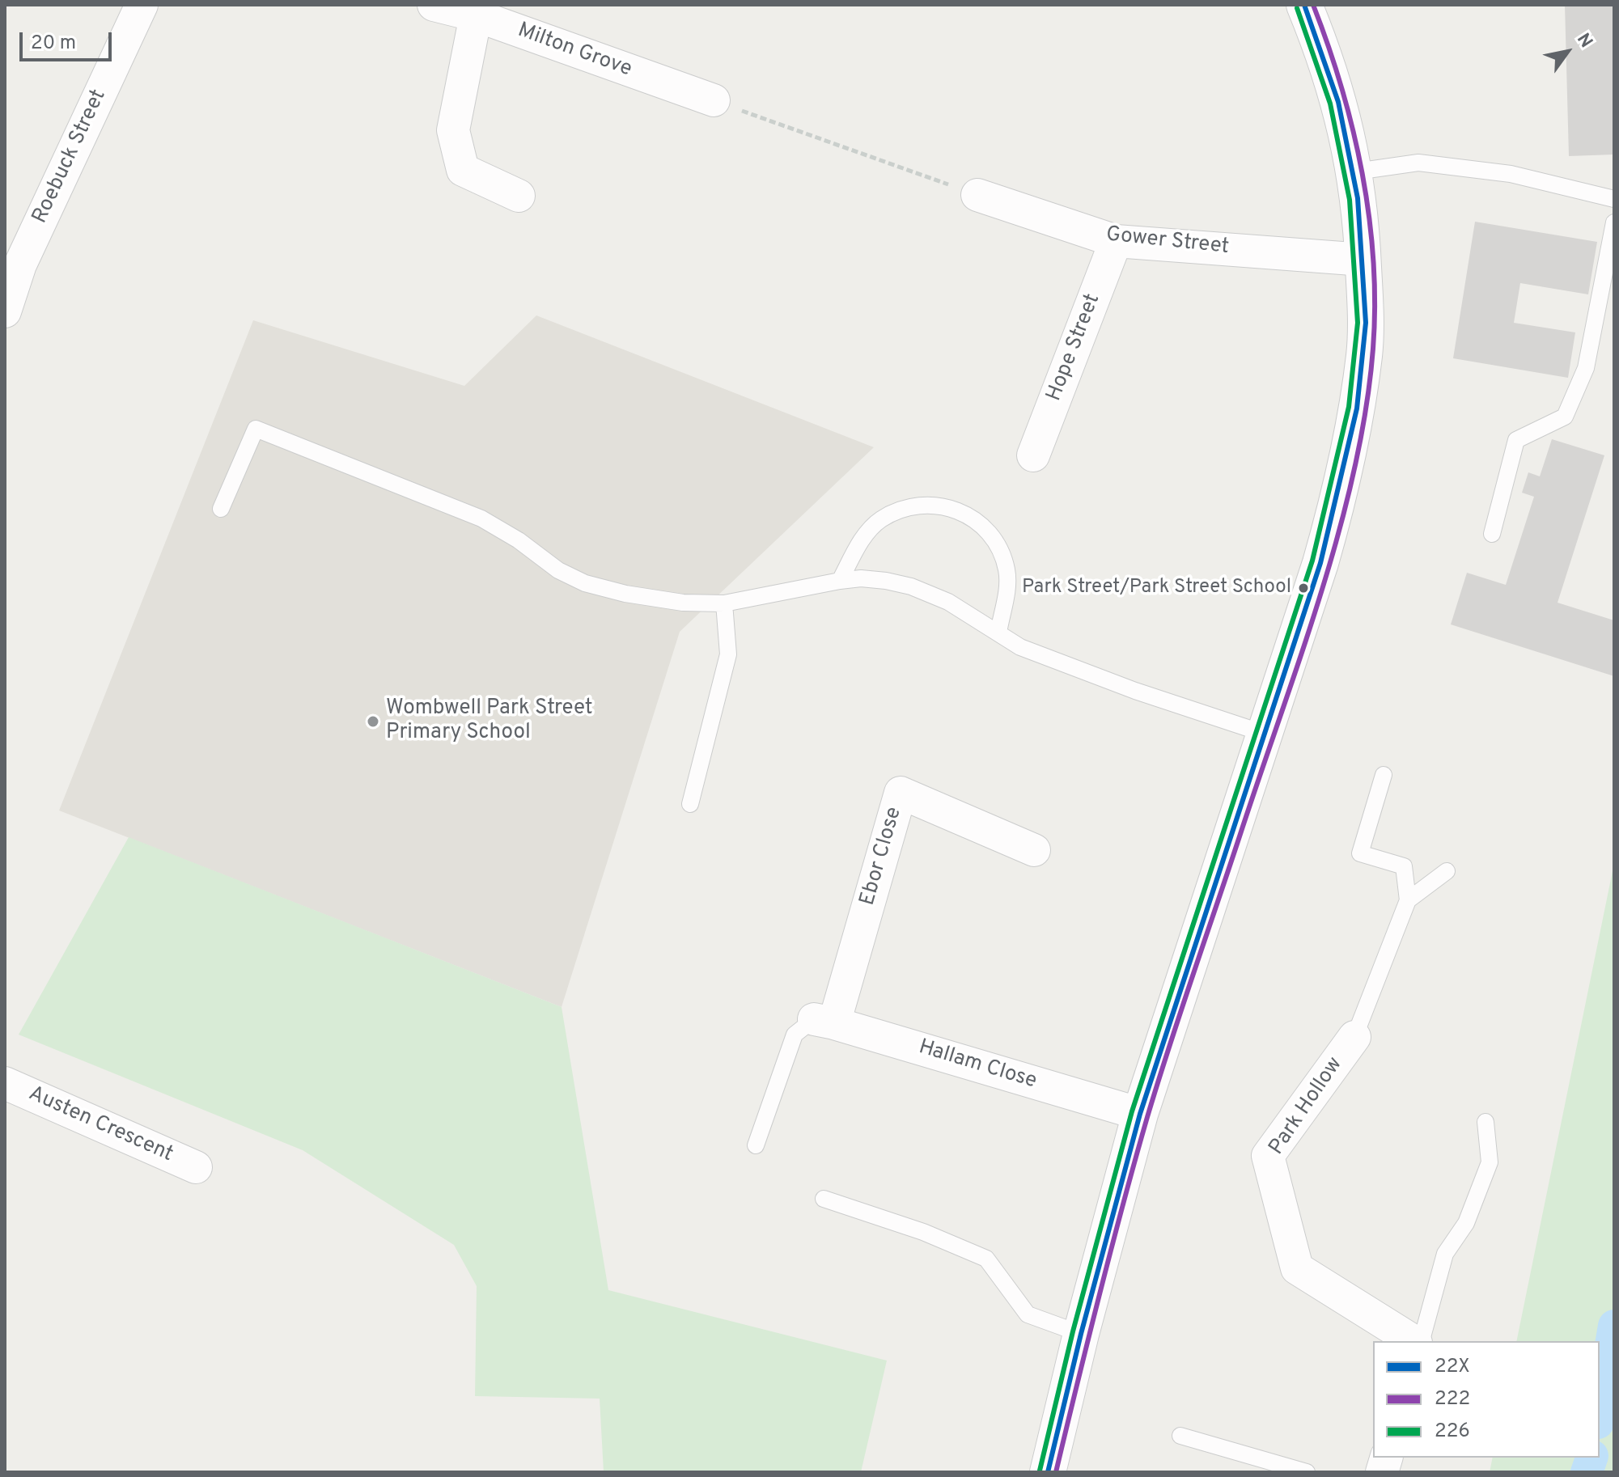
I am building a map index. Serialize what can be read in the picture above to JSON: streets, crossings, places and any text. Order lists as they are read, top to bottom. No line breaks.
{"streets":{"street":["Milton Grove","Roebuck Street","Gower Street","Hope Street","Ebor Close","Hallam Close","Park Hollow","Austen Crescent"]},"crossings":[["Gower Street","Hope Street"],["Ebor Close","Hallam Close"]],"places":["Park Street/Park Street School","Wombwell Park Street Primary School"],"lines":["transit line 22X","transit line 222","transit line 226"],"legend":["22X","222","226"],"scale_bar":"20 m","north":"top right"}
